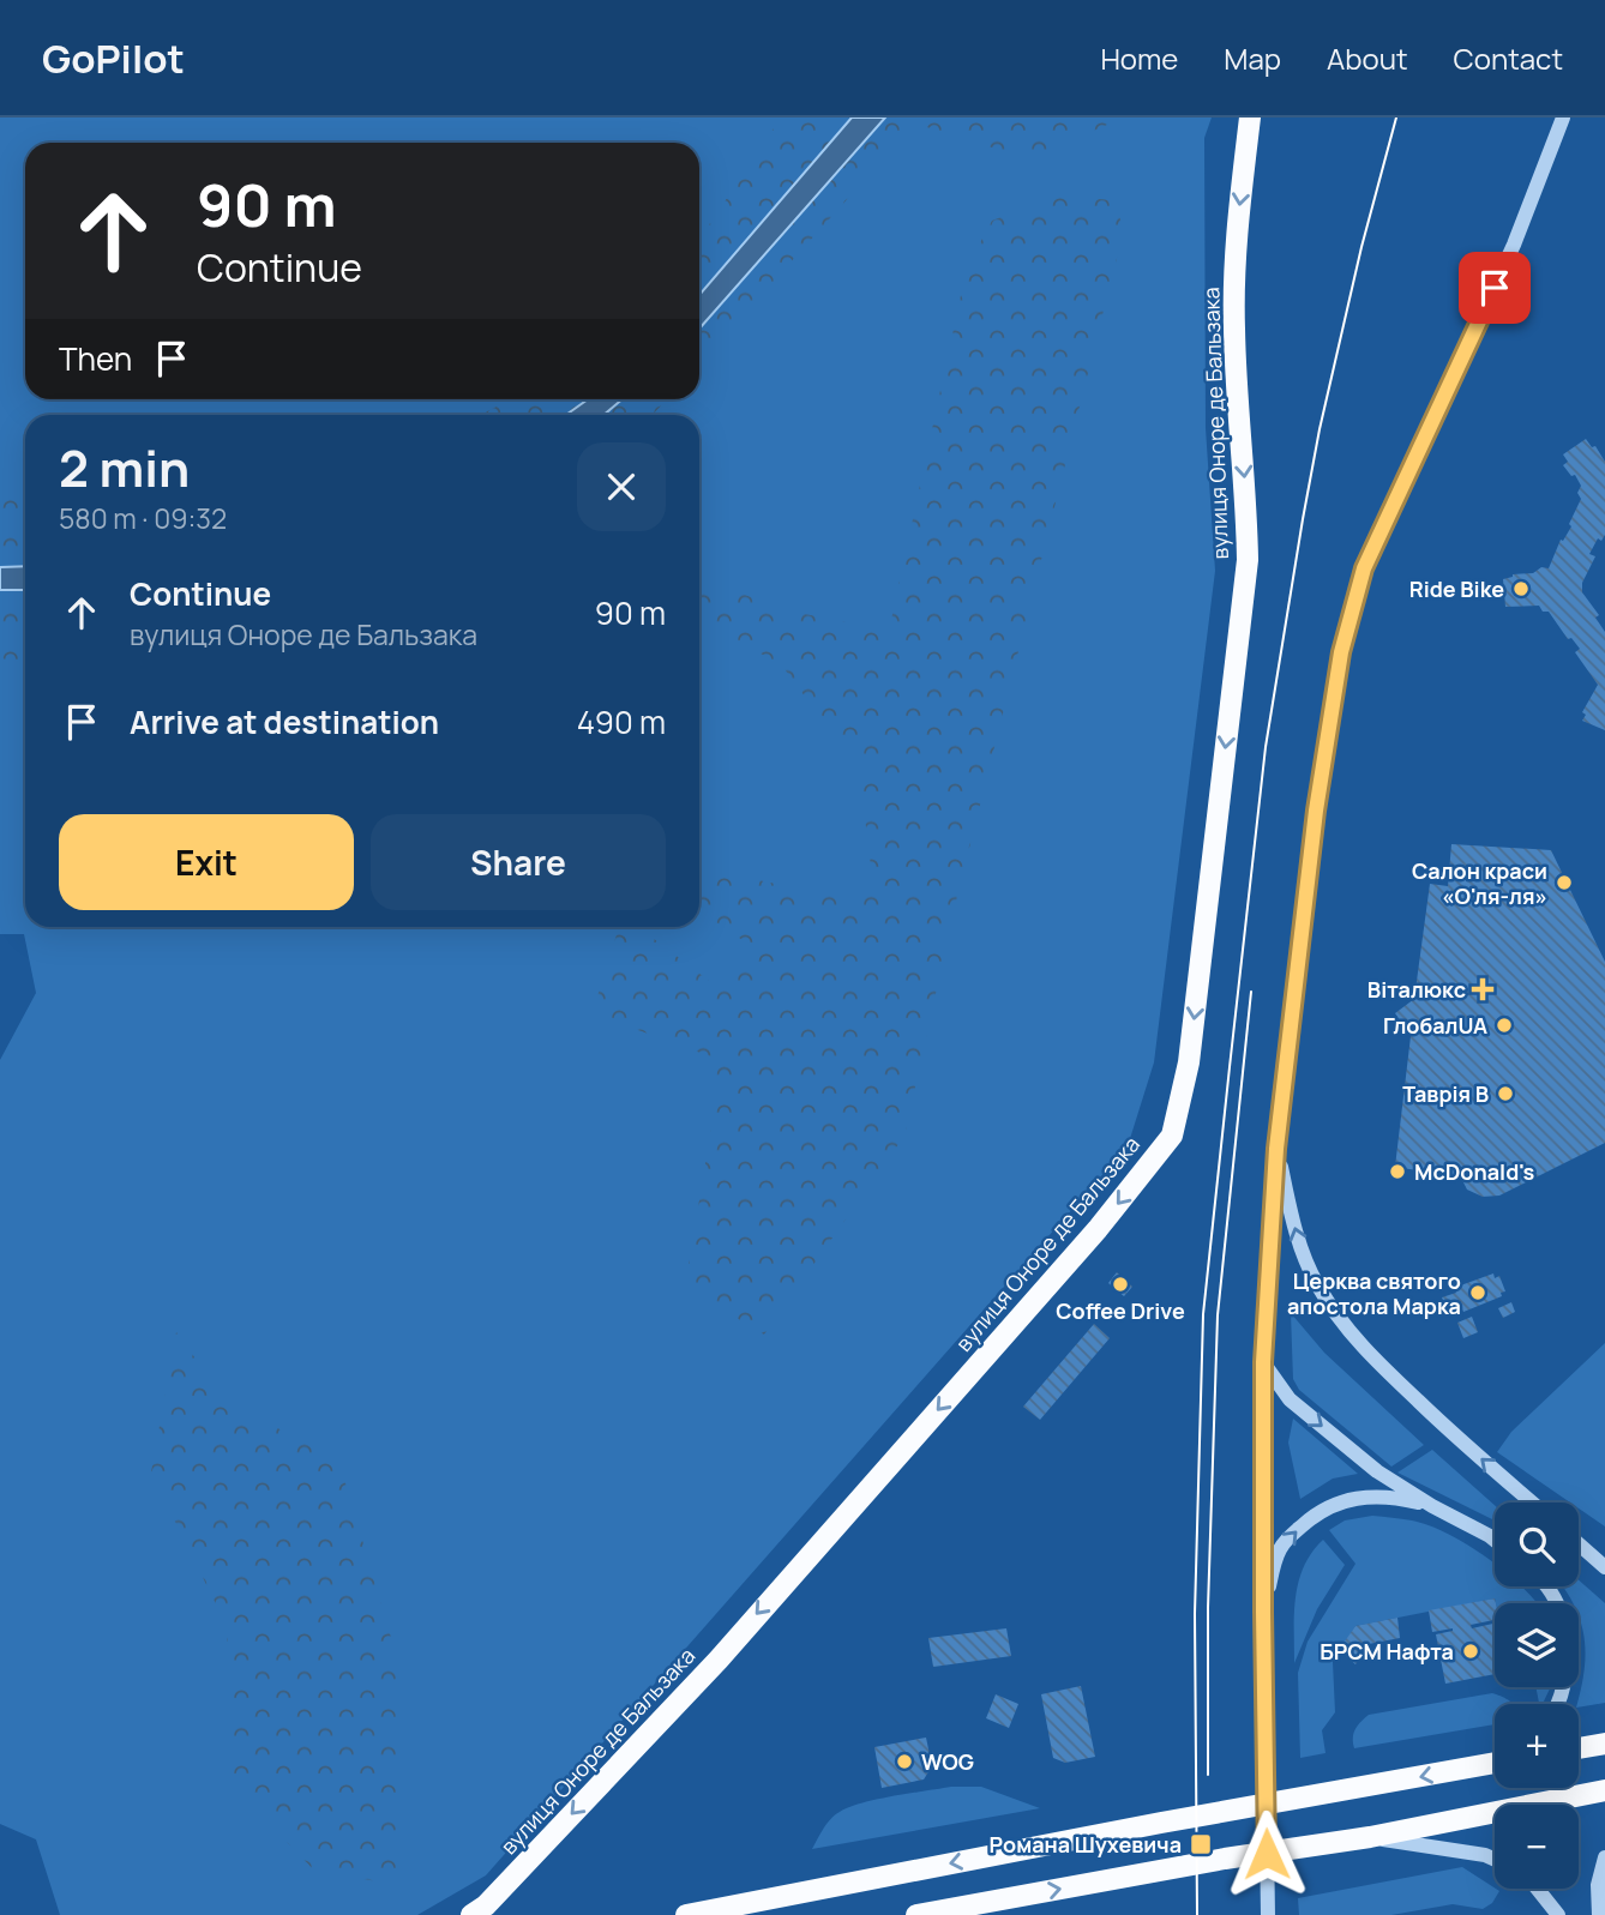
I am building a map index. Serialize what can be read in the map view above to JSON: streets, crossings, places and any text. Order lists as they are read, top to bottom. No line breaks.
{"streets":{"main road":["вулиця Оноре де Бальзака"]},"one_way":["вулиця Оноре де Бальзака"],"places":{"other":["Ride Bike","Салон краси «О'ля-ля»","ГлобалUA","Таврія В","McDonald's","Coffee Drive","Церква святого апостола Марка","БРСМ Нафта","WOG"],"health":["Віталюкс"],"transit":["Романа Шухевича"]},"page":{"header":"GoPilot","nav":["Home","Map","About","Contact"],"turn":["90 m","Continue"],"then":"Then","heading":["2 min","580 m · 09:32"],"list":[{"name":"Continue","note":"вулиця Оноре де Бальзака","value":"90 m"},{"name":"Arrive at destination","value":"490 m"}],"buttons":["Exit","Share"],"map_buttons":["+","−"]}}
